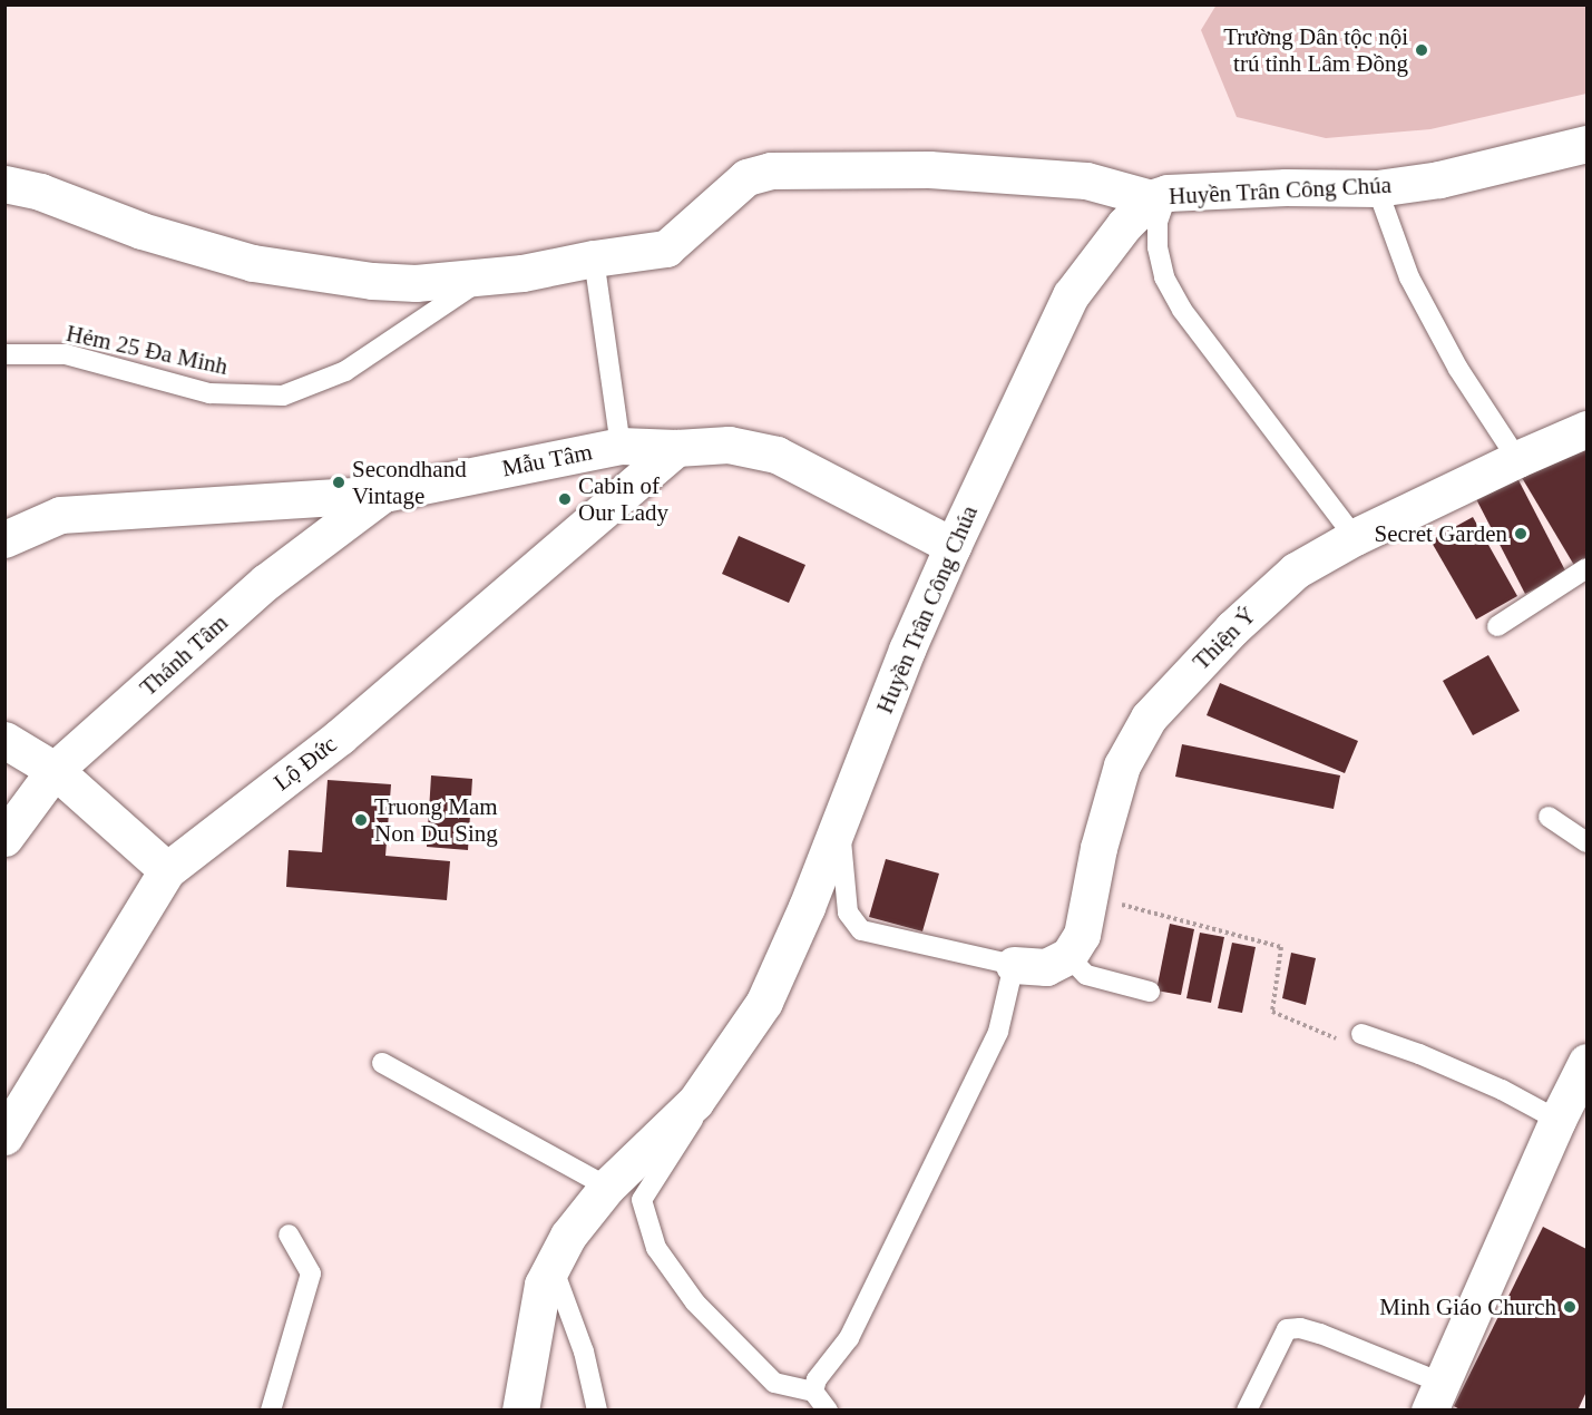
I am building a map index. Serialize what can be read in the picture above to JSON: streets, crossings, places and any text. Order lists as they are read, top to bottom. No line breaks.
{"streets":{"street":["Huyền Trân Công Chúa","Mẫu Tâm","Thiện Ý","Thánh Tâm","Lộ Đức"],"lane":["Hẻm 25 Đa Minh"]},"crossings":[["Huyền Trân Công Chúa","Mẫu Tâm"],["Mẫu Tâm","Thánh Tâm"],["Mẫu Tâm","Lộ Đức"]],"places":["Trường Dân tộc nội trú tỉnh Lâm Đồng","Secondhand Vintage","Cabin of Our Lady","Secret Garden","Truong Mam Non Du Sing","Minh Giáo Church"]}
